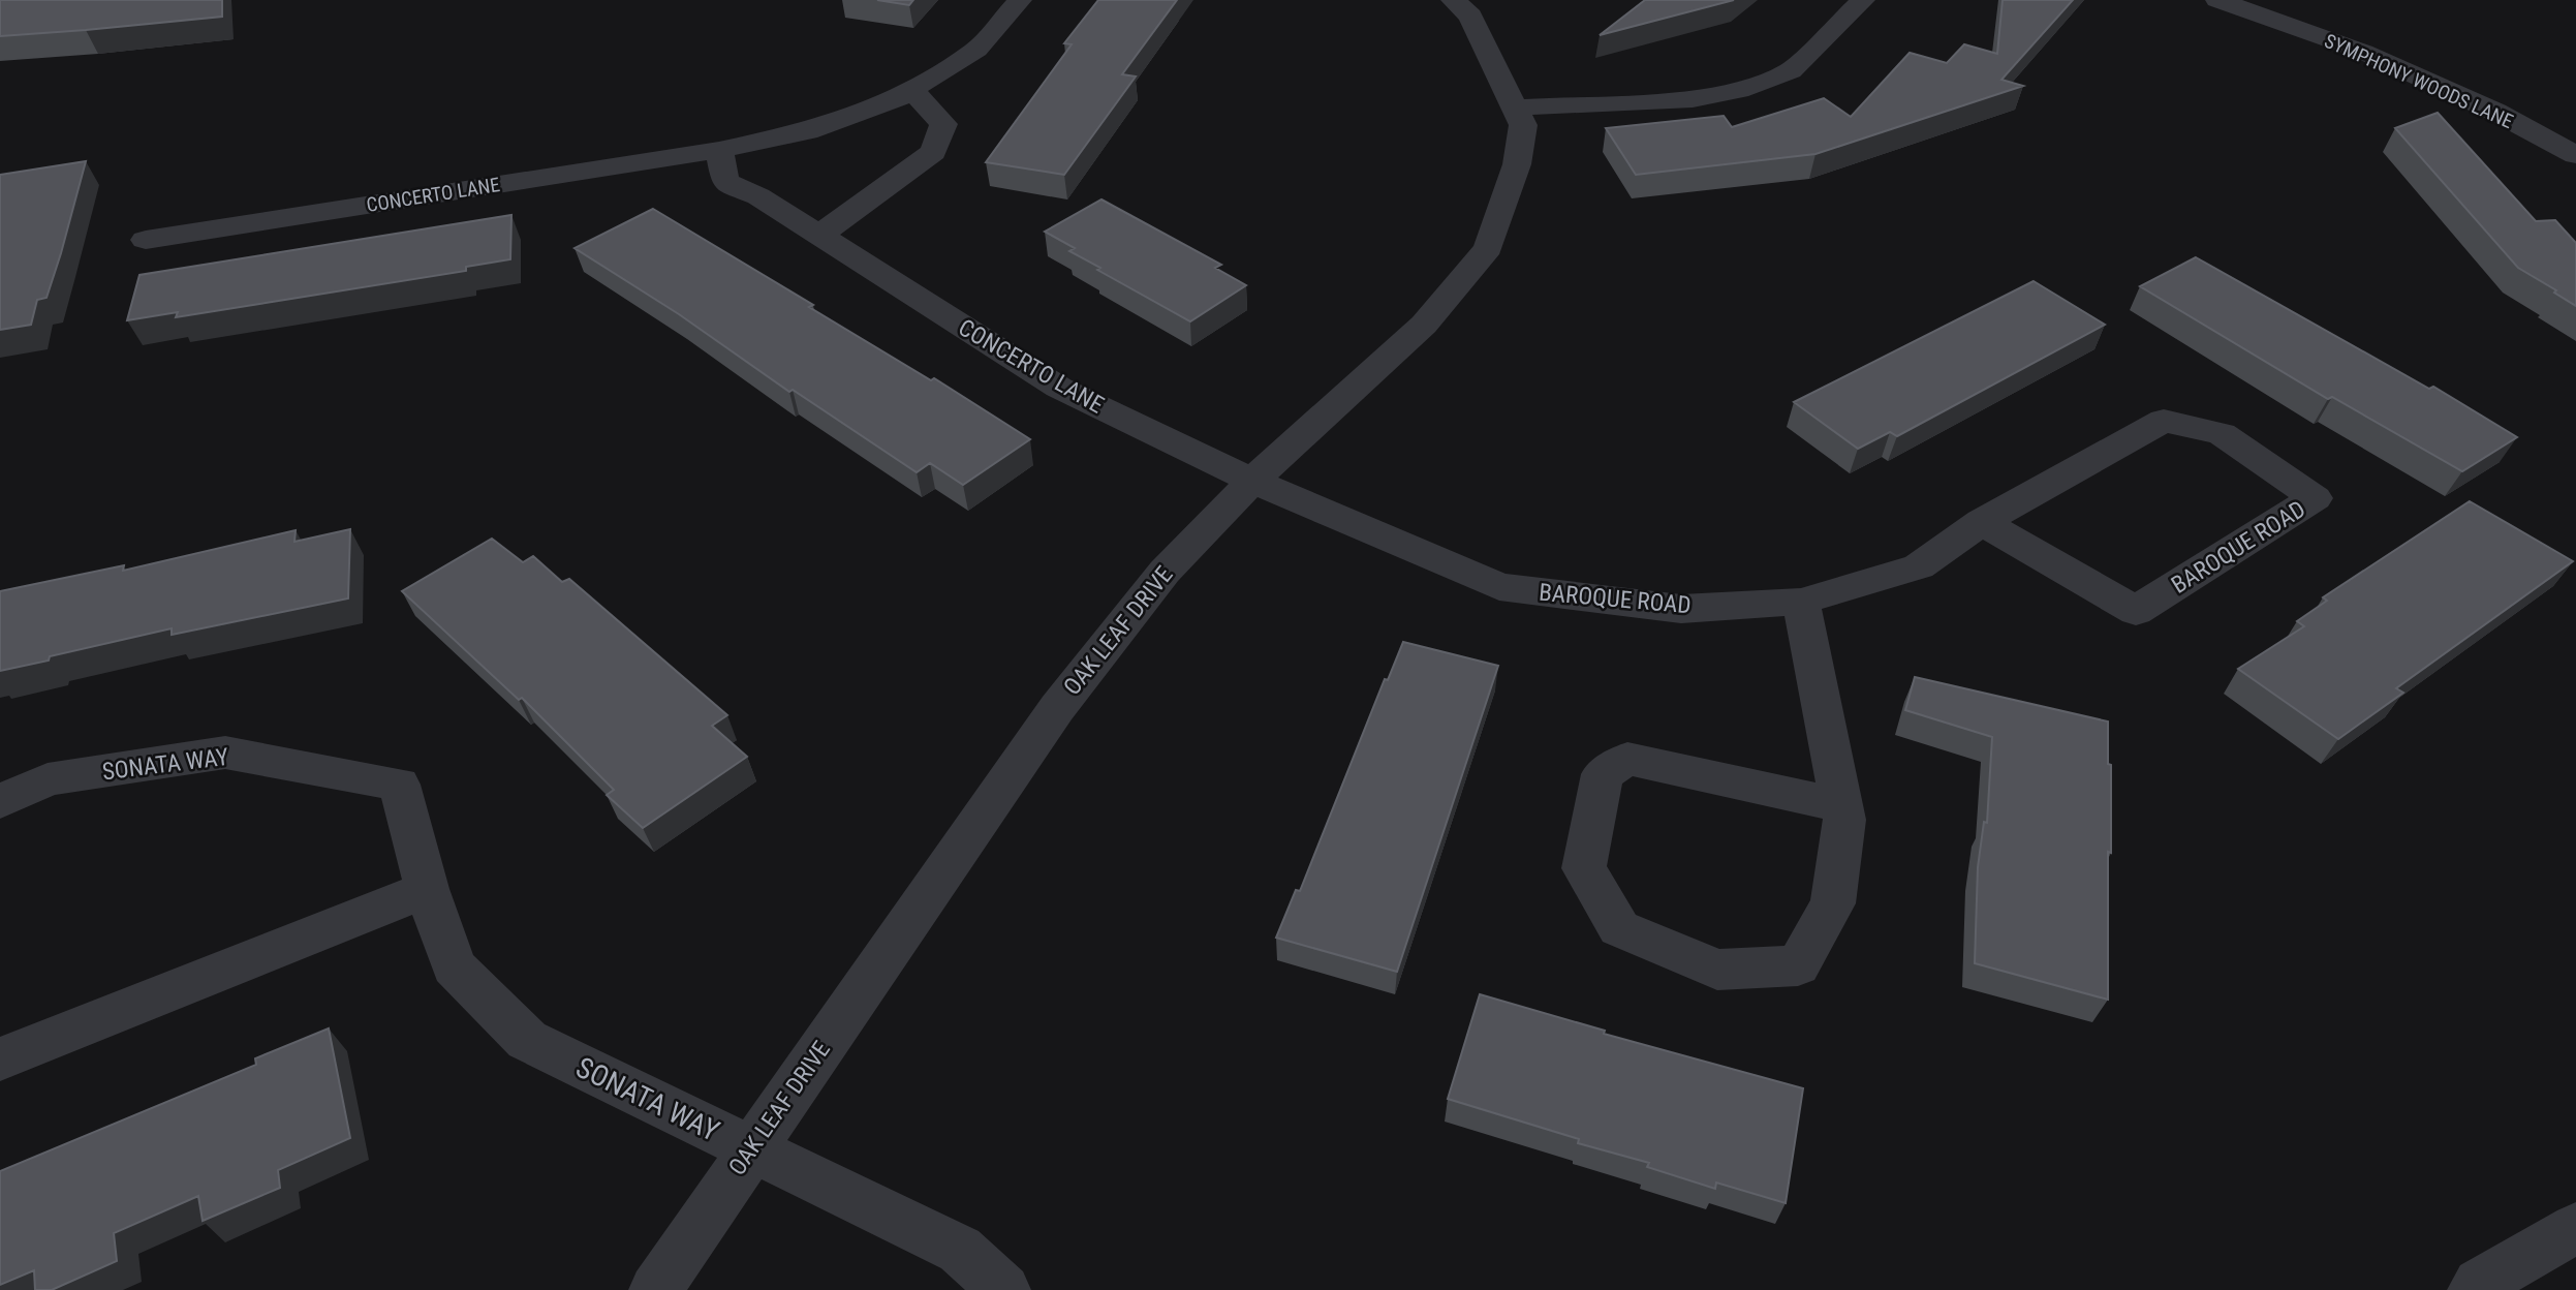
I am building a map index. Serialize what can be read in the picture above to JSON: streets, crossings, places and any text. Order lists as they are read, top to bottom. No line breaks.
{"streets":{"street":["SYMPHONY WOODS LANE","CONCERTO LANE","BAROQUE ROAD","OAK LEAF DRIVE","SONATA WAY"]},"crossings":[["CONCERTO LANE","BAROQUE ROAD"],["CONCERTO LANE","OAK LEAF DRIVE"],["BAROQUE ROAD","OAK LEAF DRIVE"],["OAK LEAF DRIVE","SONATA WAY"]]}
